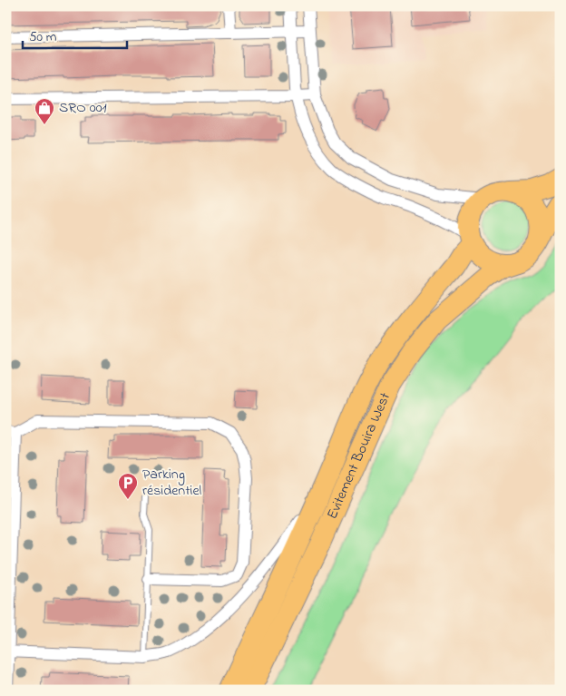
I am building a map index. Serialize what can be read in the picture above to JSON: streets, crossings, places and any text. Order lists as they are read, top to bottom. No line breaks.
{"streets":{"highway":["Evitement Bouira West"]},"places":{"shop":["SRO 001"],"parking":["Parking résidentiel"]},"scale_bar":"50 m"}
